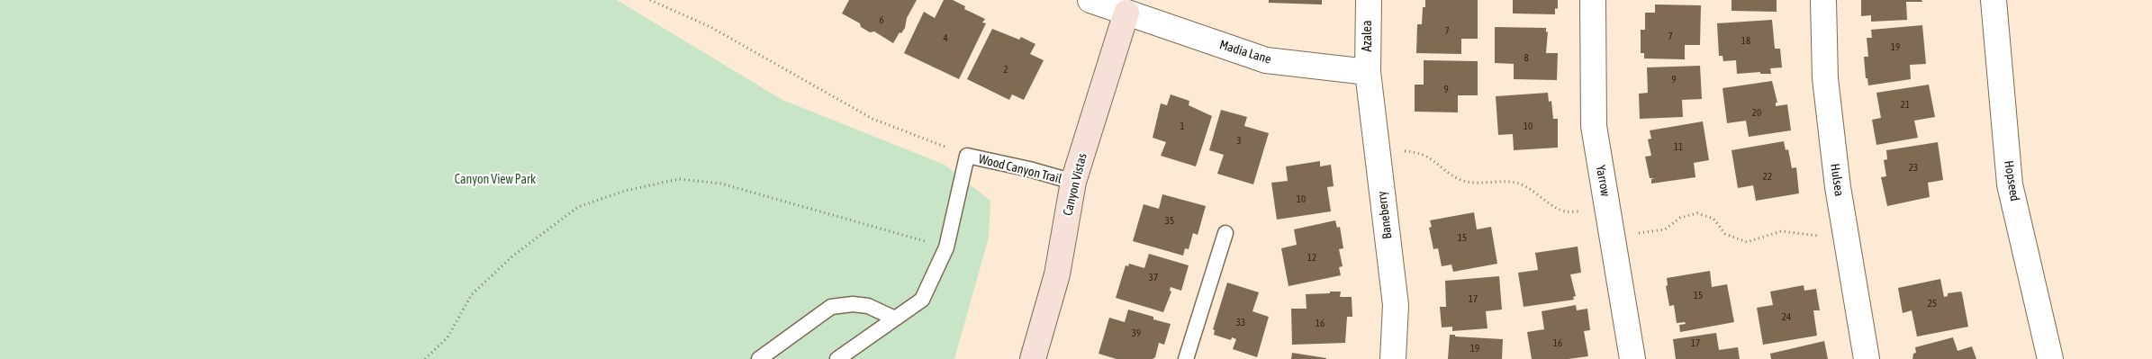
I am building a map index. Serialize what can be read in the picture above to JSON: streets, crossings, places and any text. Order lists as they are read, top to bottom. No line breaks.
{"streets":{"street":["Azalea","Madia Lane","Hulsea","Yarrow","Hopseed","Canyon Vistas","Baneberry"],"lane":["Wood Canyon Trail"]},"crossings":[["Azalea","Madia Lane"],["Azalea","Baneberry"],["Madia Lane","Canyon Vistas"],["Madia Lane","Baneberry"],["Wood Canyon Trail","Canyon Vistas"]],"parks":["Canyon View Park"],"house_numbers":["6","7","7","4","18","19","8","2","9","9","21","20","1","10","3","11","23","22","10","35","15","12","37","15","17","25","24","33","16","39","16","17","19"]}
